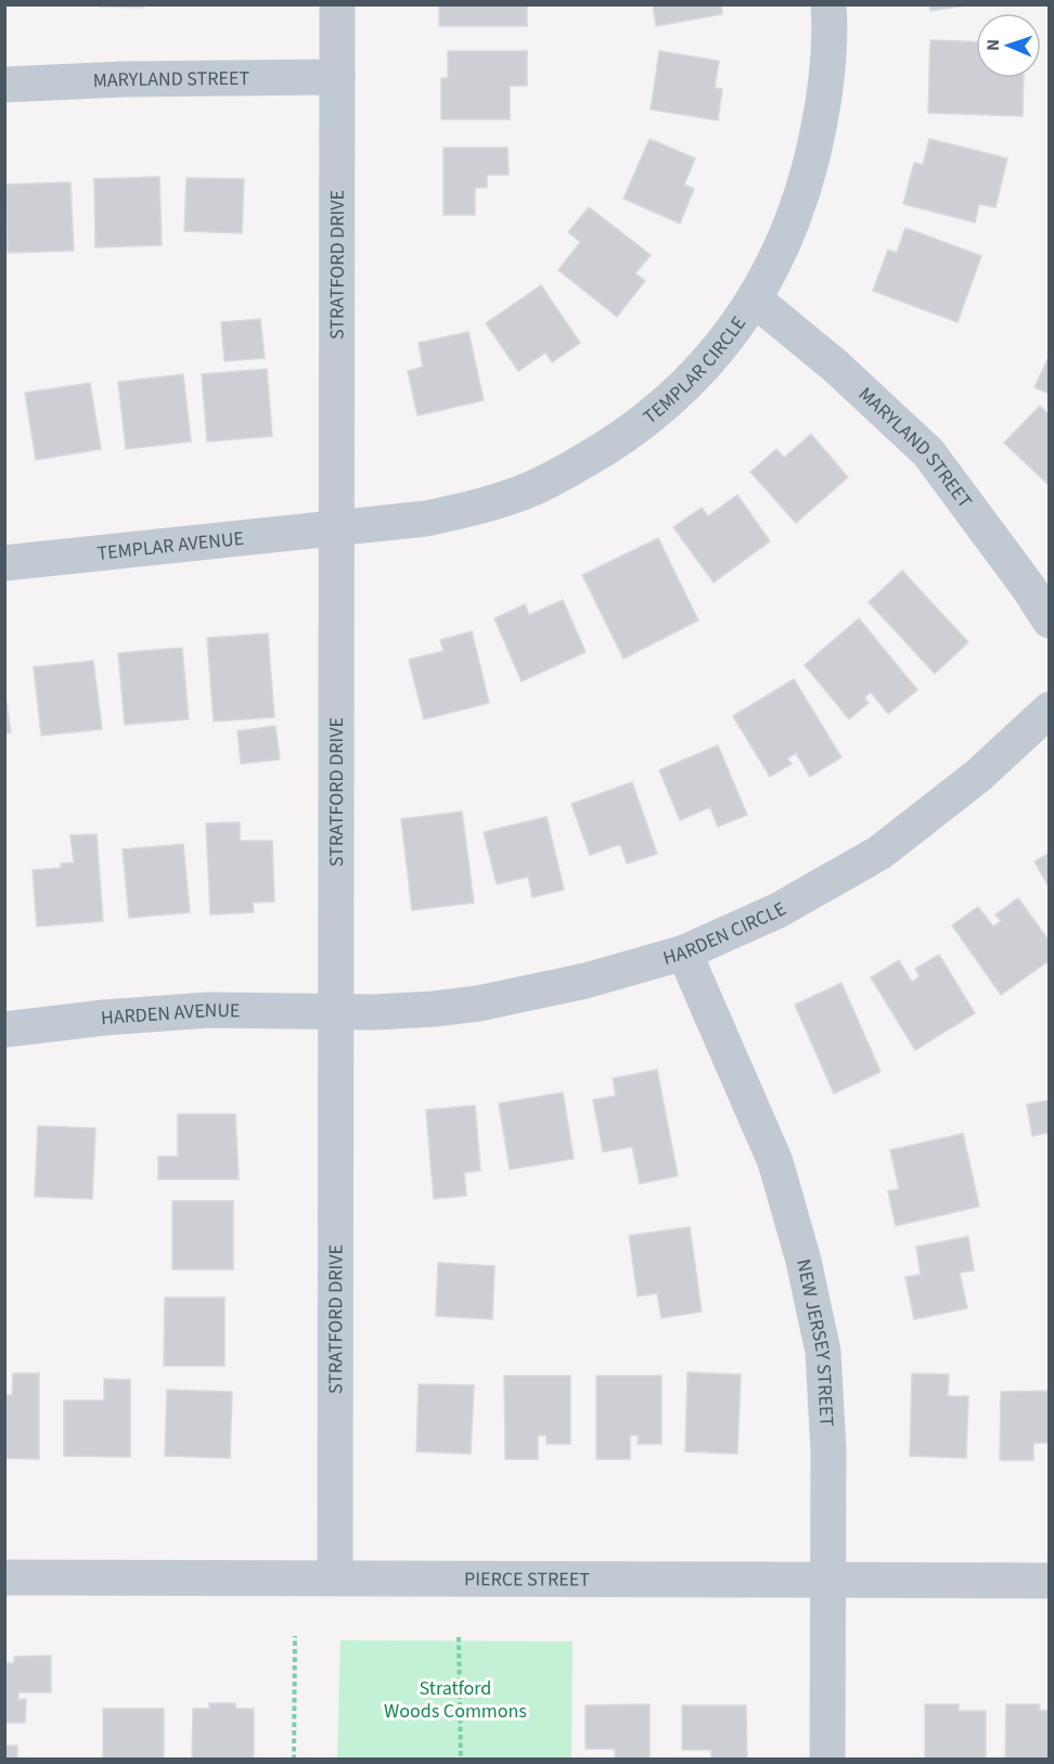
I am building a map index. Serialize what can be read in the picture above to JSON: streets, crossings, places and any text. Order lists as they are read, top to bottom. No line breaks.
{"streets":{"street":["MARYLAND STREET","STRATFORD DRIVE","TEMPLAR CIRCLE","TEMPLAR AVENUE","HARDEN CIRCLE","HARDEN AVENUE","NEW JERSEY STREET","PIERCE STREET"]},"crossings":[["MARYLAND STREET","STRATFORD DRIVE"],["MARYLAND STREET","TEMPLAR CIRCLE"],["STRATFORD DRIVE","TEMPLAR CIRCLE"],["STRATFORD DRIVE","TEMPLAR AVENUE"],["STRATFORD DRIVE","HARDEN CIRCLE"],["STRATFORD DRIVE","HARDEN AVENUE"],["STRATFORD DRIVE","PIERCE STREET"],["TEMPLAR CIRCLE","TEMPLAR AVENUE"],["HARDEN CIRCLE","HARDEN AVENUE"],["HARDEN CIRCLE","NEW JERSEY STREET"],["NEW JERSEY STREET","PIERCE STREET"]],"parks":["Stratford Woods Commons"],"north":"left"}
